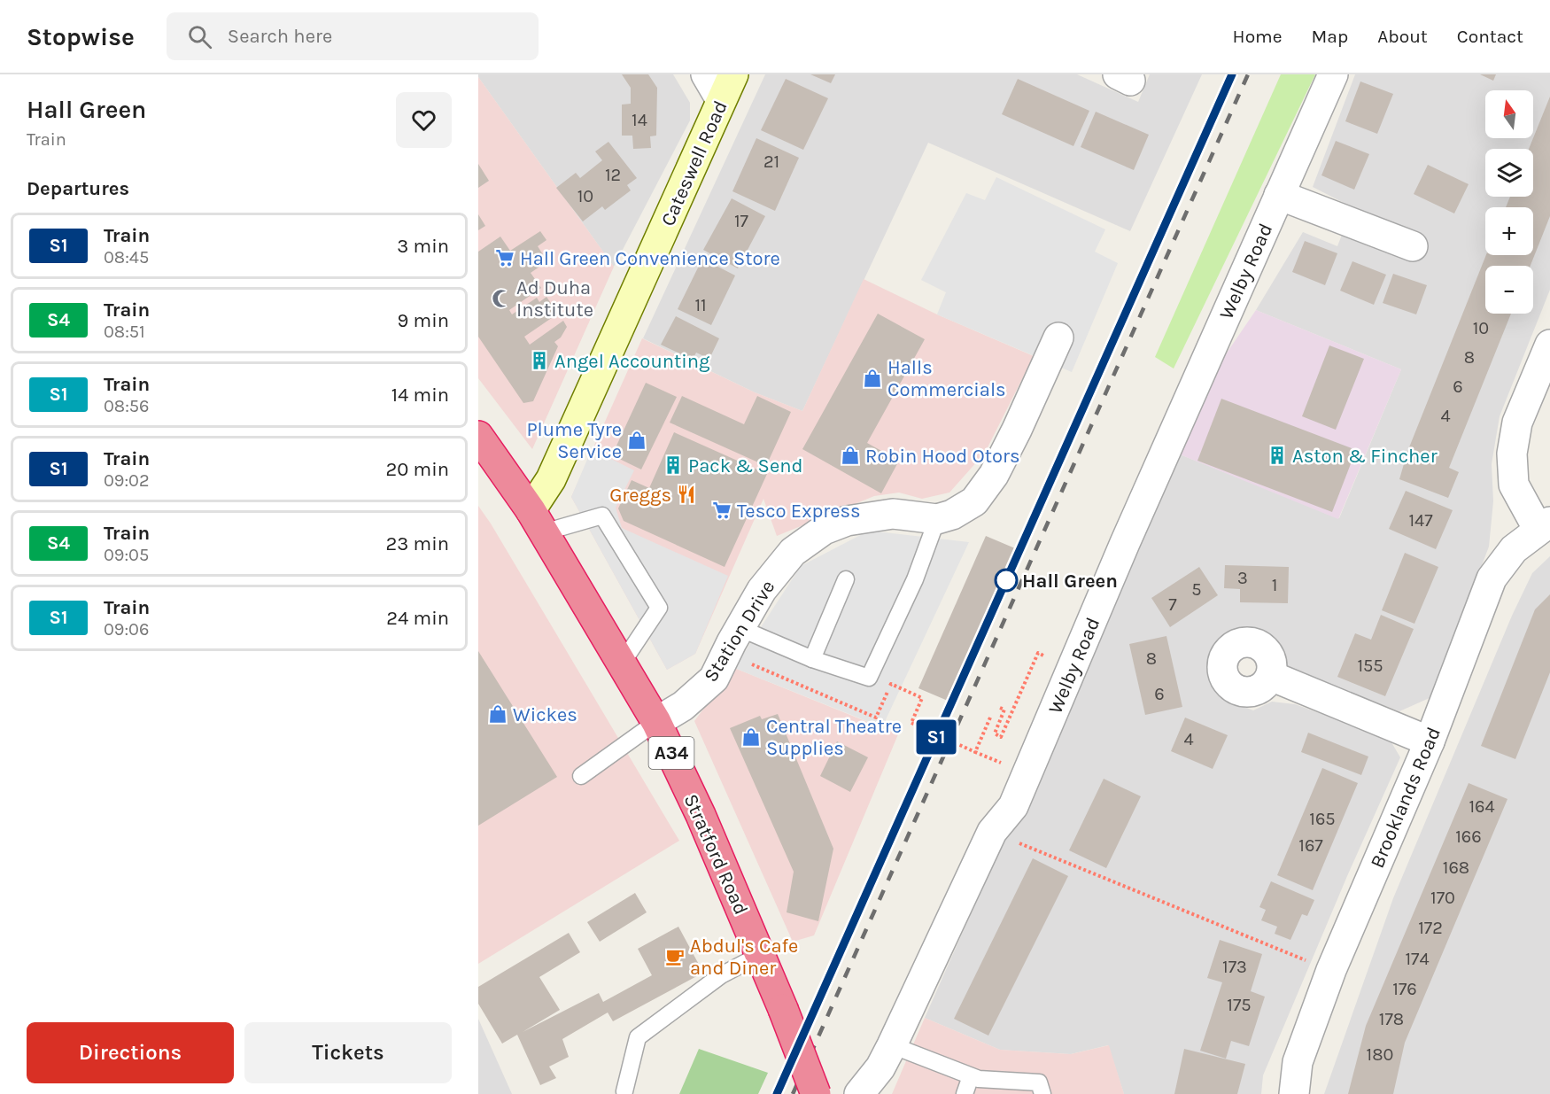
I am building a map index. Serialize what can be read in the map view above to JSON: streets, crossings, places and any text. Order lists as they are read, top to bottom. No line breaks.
{"streets":{"highway":["A34","Stratford Road"],"street":["Cateswell Road","Welby Road","Station Drive","Brooklands Road"]},"crossings":[["Cateswell Road","Stratford Road"],["Station Drive","Stratford Road"]],"places":{"supermarket":["Hall Green Convenience Store","Tesco Express"],"mosque":["Ad Duha Institute"],"building":["Angel Accounting","Aston & Fincher","Pack & Send"],"shop":["Halls Commercials","Plume Tyre Service","Robin Hood Otors","Wickes","Central Theatre Supplies"],"restaurant":["Greggs"],"other":["Hall Green"],"cafe":["Abdul's Cafe and Diner"]},"house_numbers":["14","21","12","10","17","11","10","8","6","4","147","3","1","5","7","8","155","6","4","164","165","166","167","168","170","172","174","173","176","175","178","180"],"north":"top","page":{"header":"Stopwise","search":"Search here","nav":["Home","Map","About","Contact"],"heading":[["Hall Green","Train"],"Departures"],"on_map":"S1","map_buttons":["+","−"],"list":[{"mark":"S1","name":"Train","note":"08:45","value":"3 min"},{"mark":"S4","name":"Train","note":"08:51","value":"9 min"},{"mark":"S1","name":"Train","note":"08:56","value":"14 min"},{"mark":"S1","name":"Train","note":"09:02","value":"20 min"},{"mark":"S4","name":"Train","note":"09:05","value":"23 min"},{"mark":"S1","name":"Train","note":"09:06","value":"24 min"}],"buttons":["Directions","Tickets"]}}
